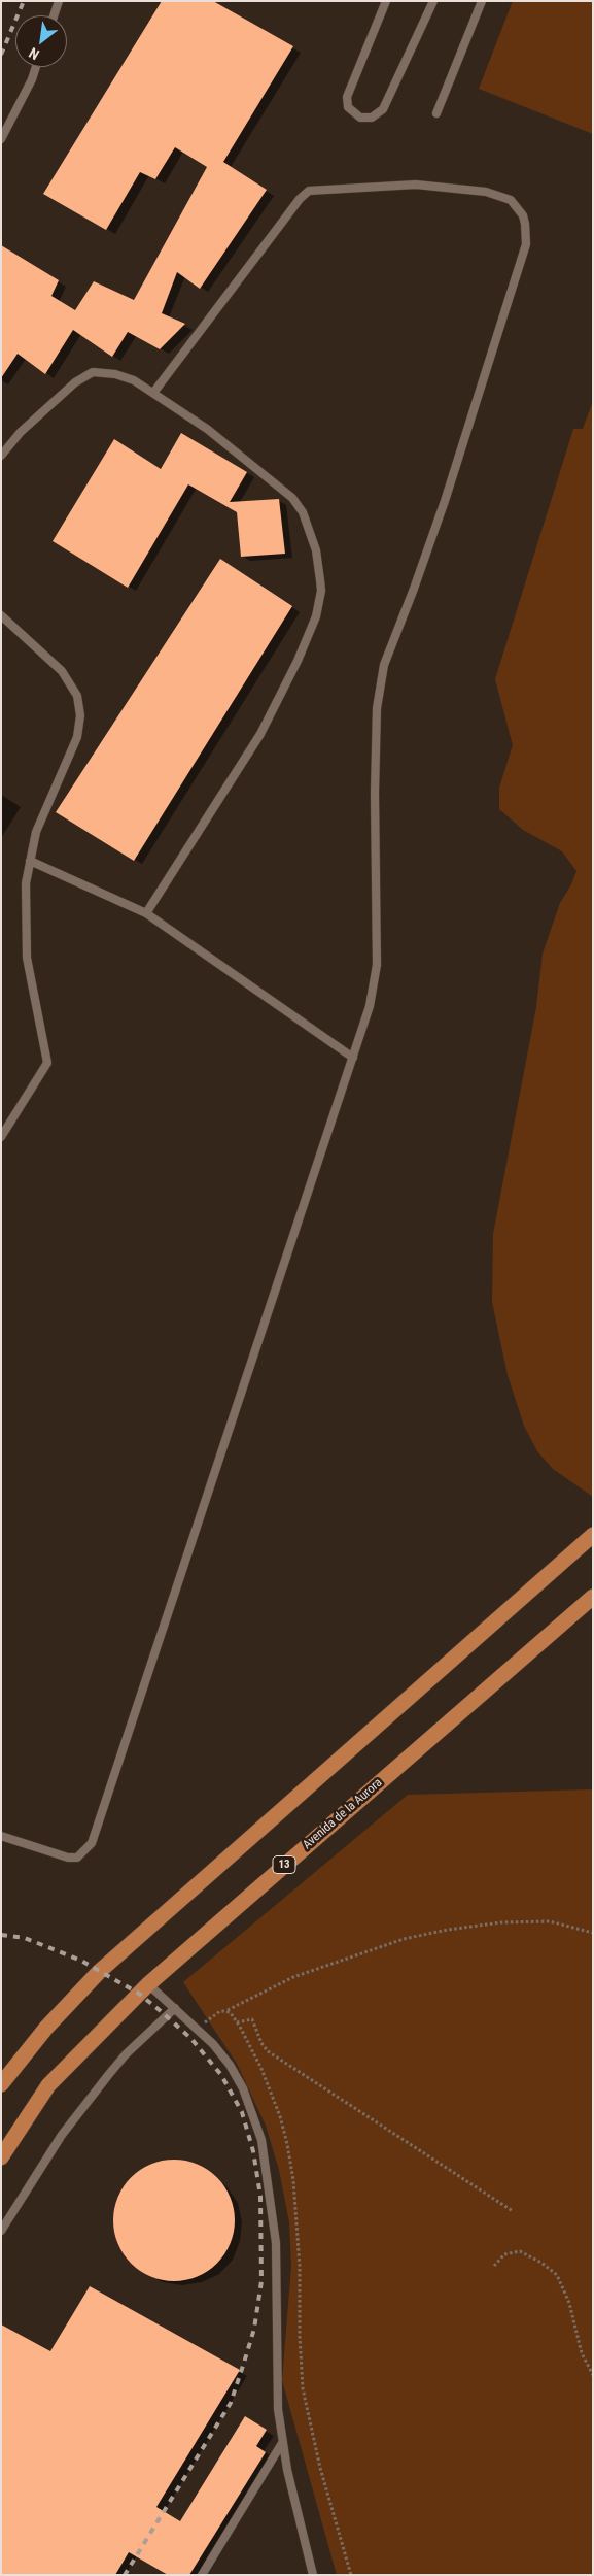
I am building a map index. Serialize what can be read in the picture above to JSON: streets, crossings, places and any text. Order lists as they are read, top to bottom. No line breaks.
{"streets":{"main road":["Avenida de la Aurora","13"]},"north":"bottom left"}
